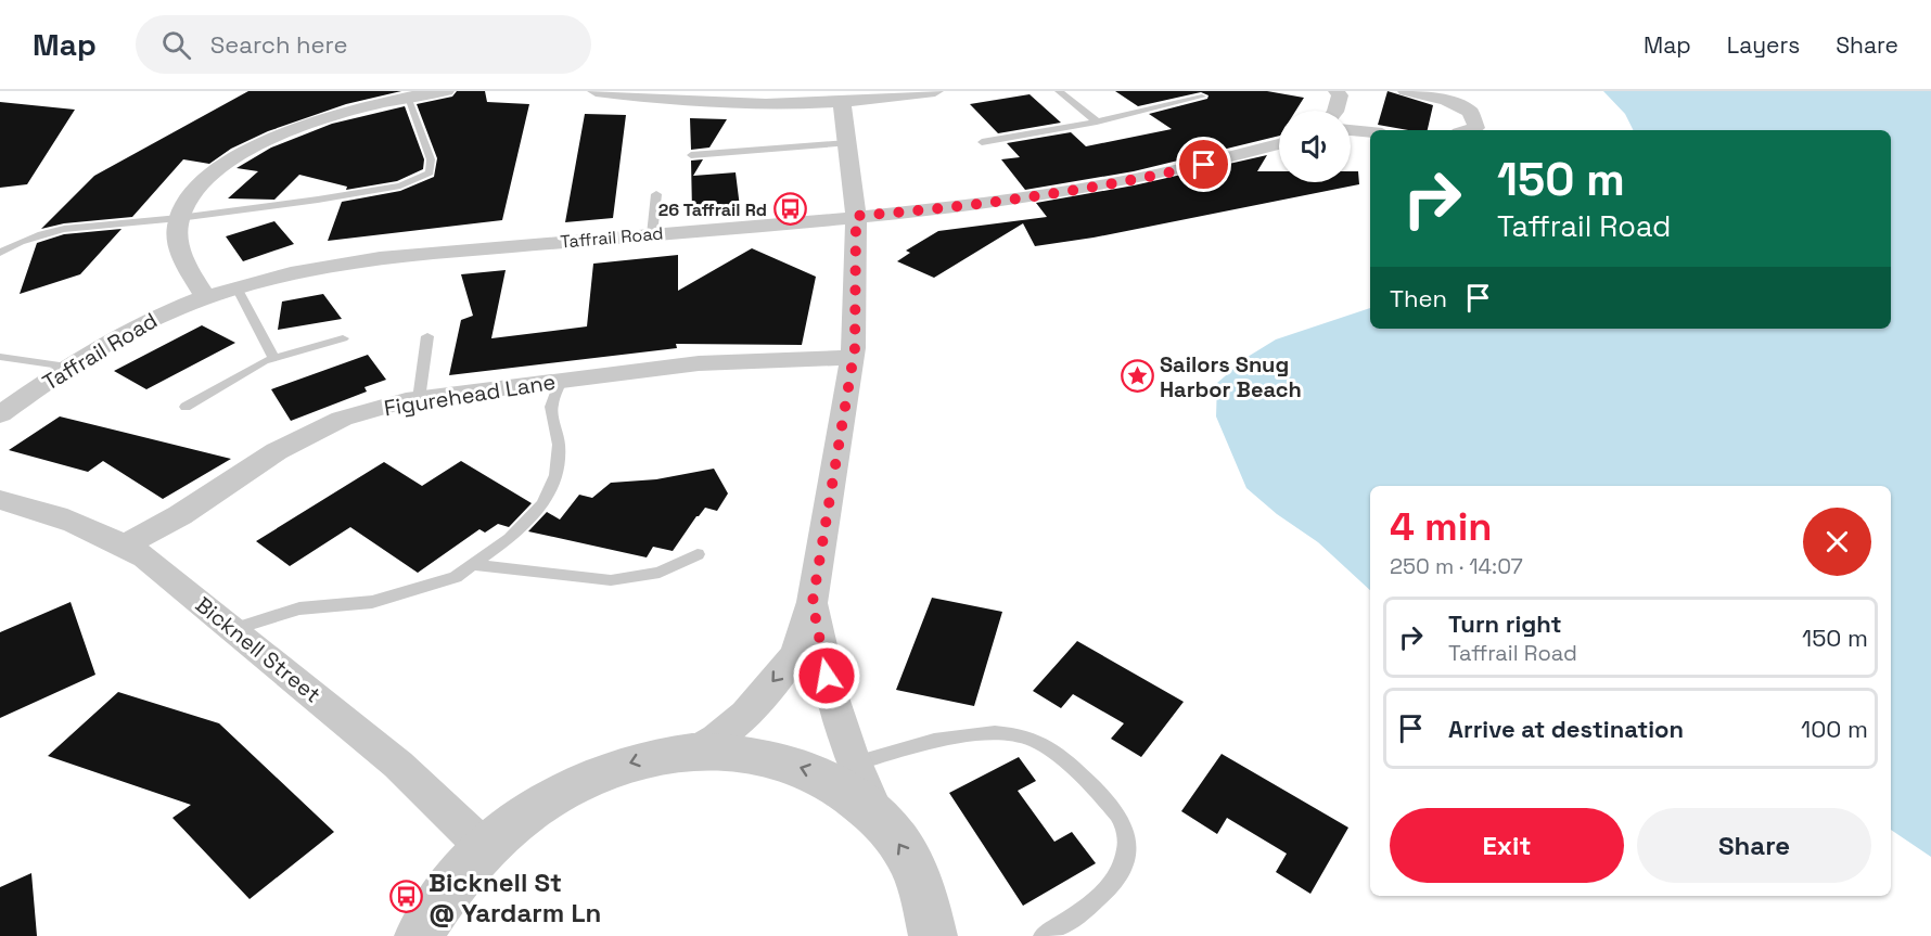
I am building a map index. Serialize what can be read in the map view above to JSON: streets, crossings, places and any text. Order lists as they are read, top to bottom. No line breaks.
{"streets":{"street":["Taffrail Road","Figurehead Lane","Bicknell Street"]},"crossings":[["Figurehead Lane","Bicknell Street"]],"places":{"bus stop":["26 Taffrail Rd","Bicknell St @ Yardarm Ln"],"place":["Sailors Snug Harbor Beach"]},"page":{"header":"Map","search":"Search here","nav":["Map","Layers","Share"],"turn":["150 m","Taffrail Road"],"then":"Then","heading":["4 min","250 m · 14:07"],"list":[{"name":"Turn right","note":"Taffrail Road","value":"150 m"},{"name":"Arrive at destination","value":"100 m"}],"buttons":["Exit","Share"]}}
